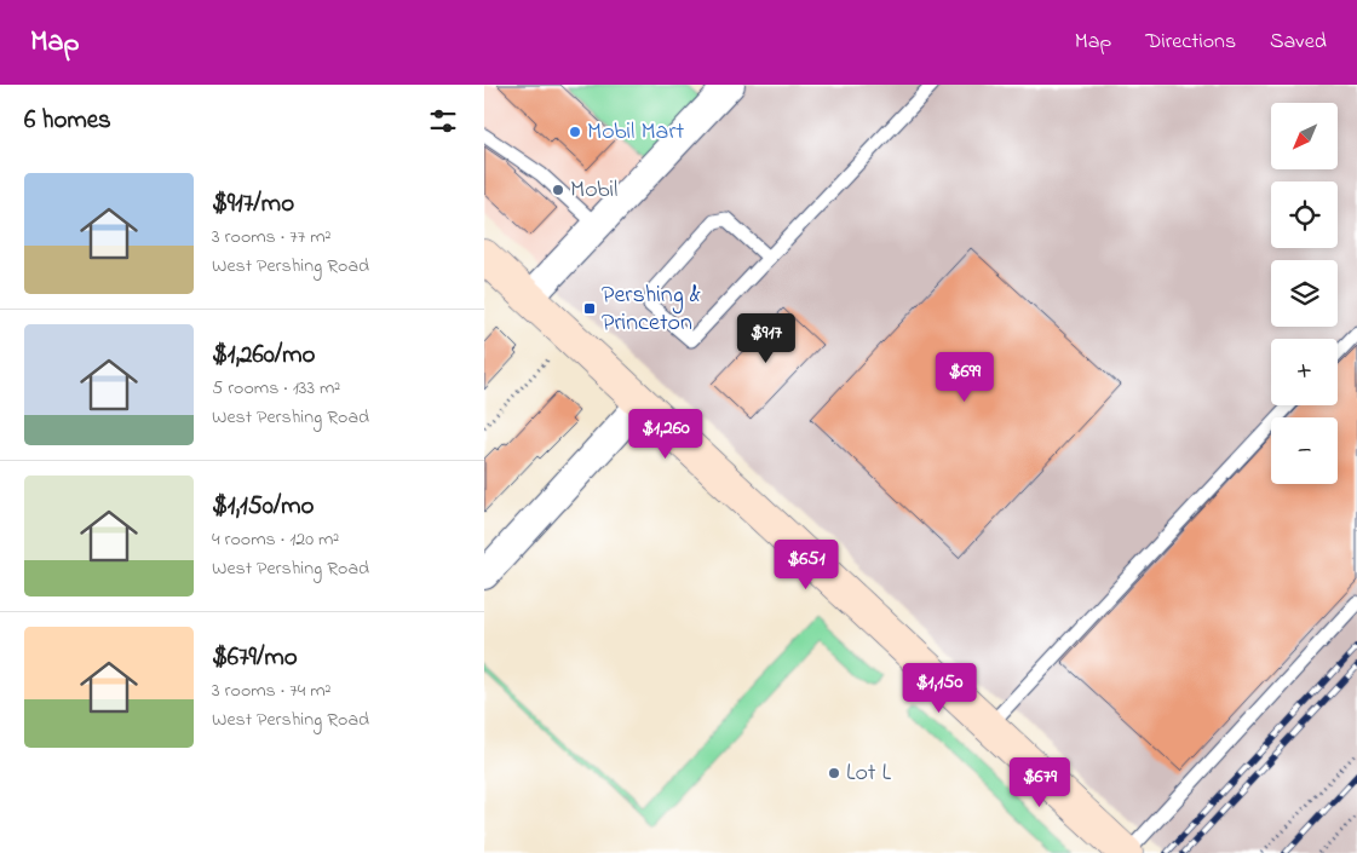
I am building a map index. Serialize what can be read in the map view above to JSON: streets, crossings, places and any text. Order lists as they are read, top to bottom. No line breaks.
{"places":{"other":["Mobil Mart","Mobil","Lot L"],"transit":["Pershing & Princeton"]},"north":"bottom left","page":{"header":"Map","nav":["Map","Directions","Saved"],"heading":"6 homes","map_buttons":["+","−"],"list":[{"name":"$917/mo","note":"3 rooms · 77 m² · West Pershing Road"},{"name":"$1,260/mo","note":"5 rooms · 133 m² · West Pershing Road"},{"name":"$1,150/mo","note":"4 rooms · 120 m² · West Pershing Road"},{"name":"$679/mo","note":"3 rooms · 74 m² · West Pershing Road"}],"price":["$917","$699","$1,260","$651","$1,150","$679"]}}
